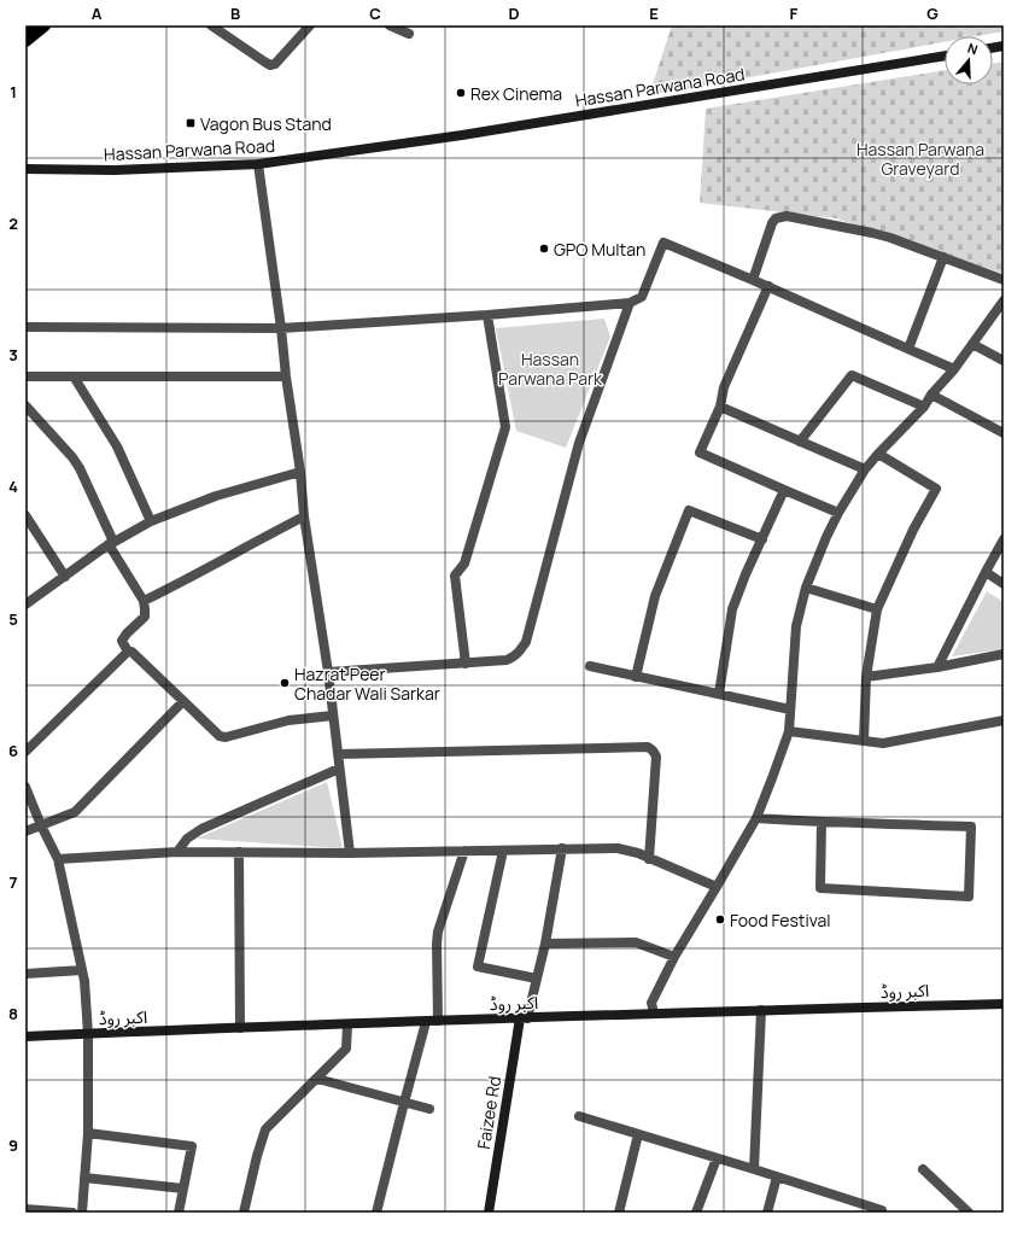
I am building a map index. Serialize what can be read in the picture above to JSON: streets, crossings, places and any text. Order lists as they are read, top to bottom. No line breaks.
{"streets":{"main road":["Hassan Parwana Road","اکبر روڈ","Faizee Rd"]},"crossings":[["اکبر روڈ","Faizee Rd"]],"parks":["Hassan Parwana Graveyard","Hassan Parwana Park"],"places":{"other":["Rex Cinema","GPO Multan","Hazrat Peer Chadar Wali Sarkar","Food Festival"],"transit":["Vagon Bus Stand"]},"north":"top","grid":{"columns":["A","B","C","D","E","F","G"],"rows":["1","2","3","4","5","6","7","8","9"]}}
